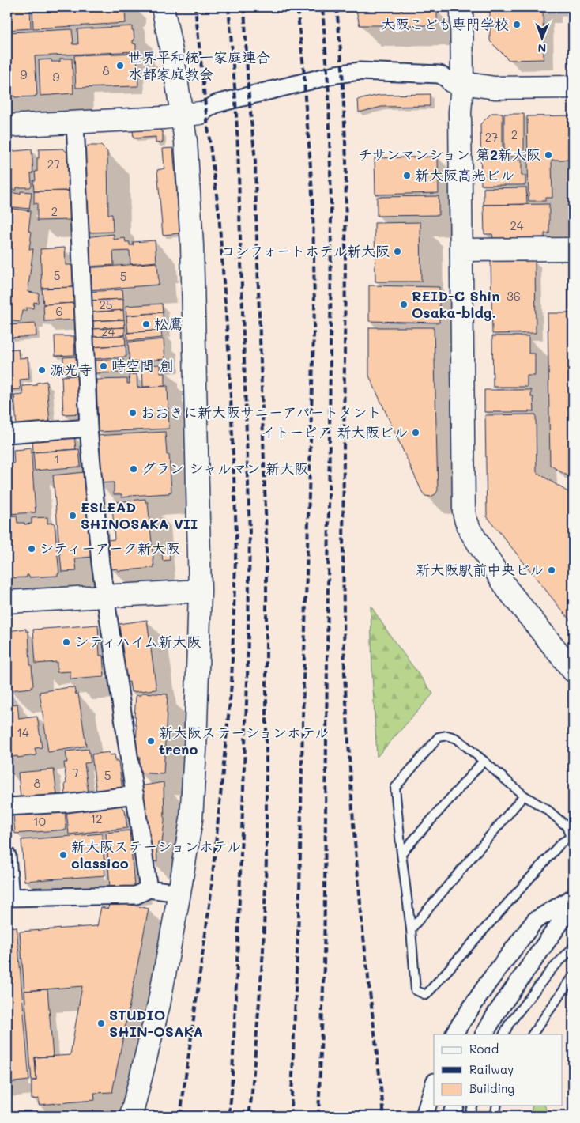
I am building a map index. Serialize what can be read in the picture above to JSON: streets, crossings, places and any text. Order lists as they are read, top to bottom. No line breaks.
{"places":["大阪こども専門学校","世界平和統一家庭連合 水都家庭教会","チサンマンション 第2新大阪","新大阪高光ビル","コンフォートホテル新大阪","REID-C Shin Osaka-bldg.","松鷹","時空間 創","源光寺","おおきに新大阪サニーアパートメント","イトーピア 新大阪ビル","グラン シャルマン 新大阪","ESLEAD SHINOSAKA VII","シティーアーク新大阪","新大阪駅前中央ビル","シティハイム新大阪","新大阪ステーションホテル treno","新大阪ステーションホテル classico","STUDIO SHIN-OSAKA"],"house_numbers":["8","9","9","2","27","27","2","24","5","5","36","25","6","24","1","14","7","5","8","12","10"],"legend":["Road","Railway","Building"],"north":"bottom"}
